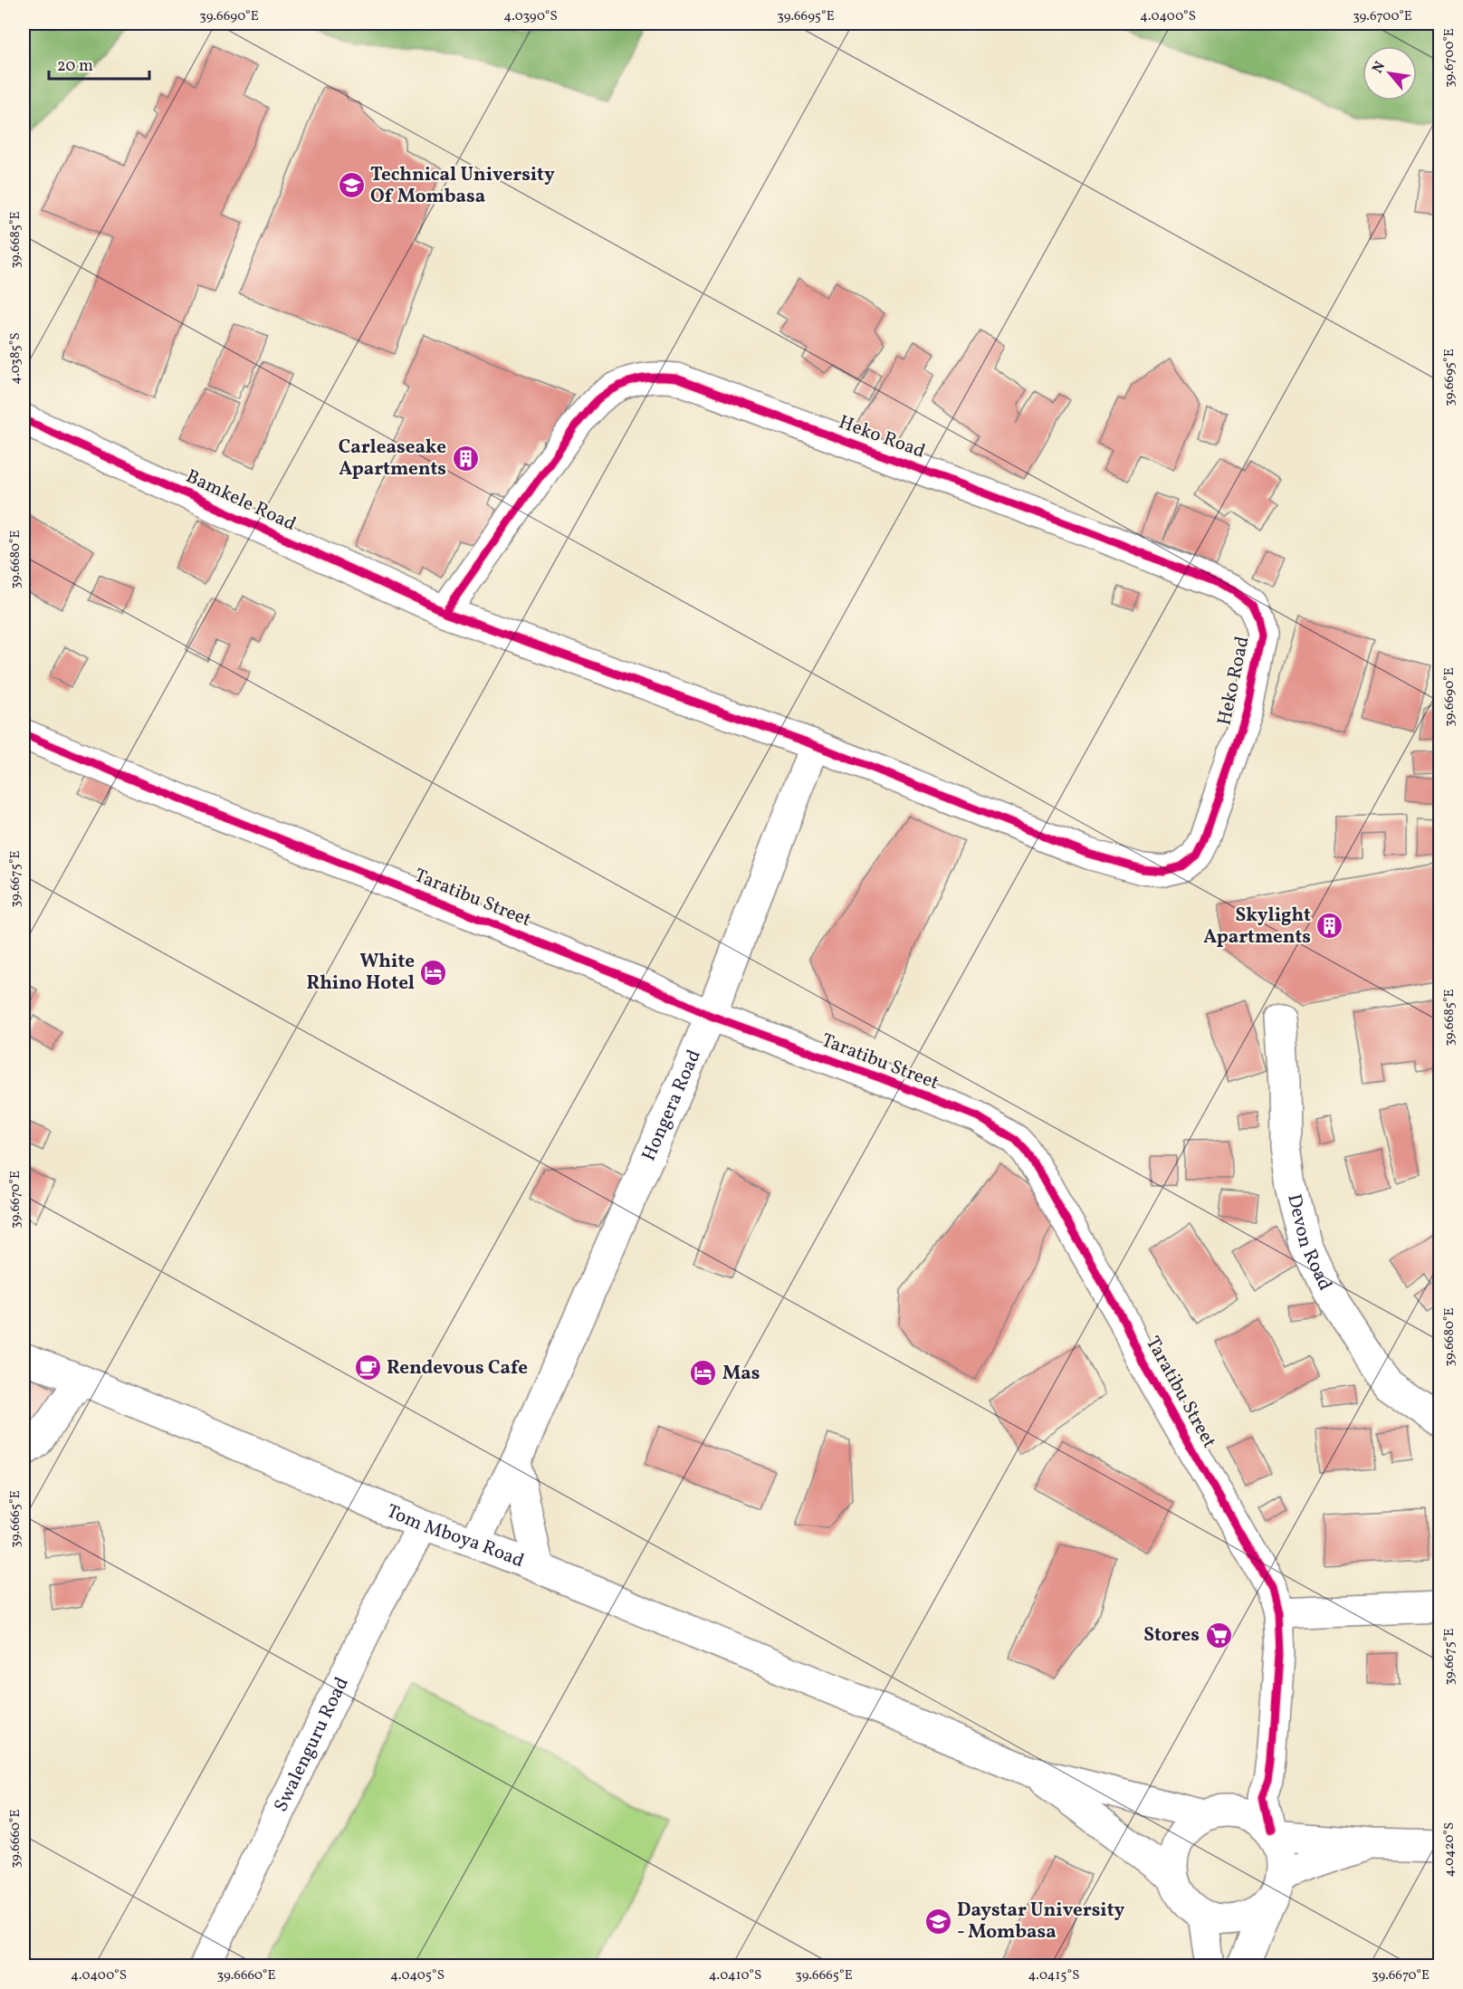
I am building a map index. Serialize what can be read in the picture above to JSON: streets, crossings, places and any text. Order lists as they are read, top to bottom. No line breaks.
{"streets":{"street":["Heko Road","Bamkele Road","Taratibu Street","Hongera Road","Devon Road","Tom Mboya Road","Swalenguru Road"]},"crossings":[["Heko Road","Bamkele Road"],["Heko Road","Hongera Road"],["Taratibu Street","Hongera Road"],["Hongera Road","Tom Mboya Road"],["Tom Mboya Road","Swalenguru Road"]],"places":{"school or university":["Technical University Of Mombasa","Daystar University - Mombasa"],"building":["Carleaseake Apartments","Skylight Apartments"],"hotel":["White Rhino Hotel","Mas"],"cafe":["Rendevous Cafe"],"supermarket":["Stores"]},"scale_bar":"20 m","north":"top left","coordinates":["39.6690°E","4.0390°S","39.6695°E","4.0400°S","39.6700°E","39.6685°E","4.0385°S","39.6680°E","39.6675°E","39.6670°E","39.6665°E","39.6660°E","4.0420°S","4.0405°S","4.0410°S","4.0415°S"]}
